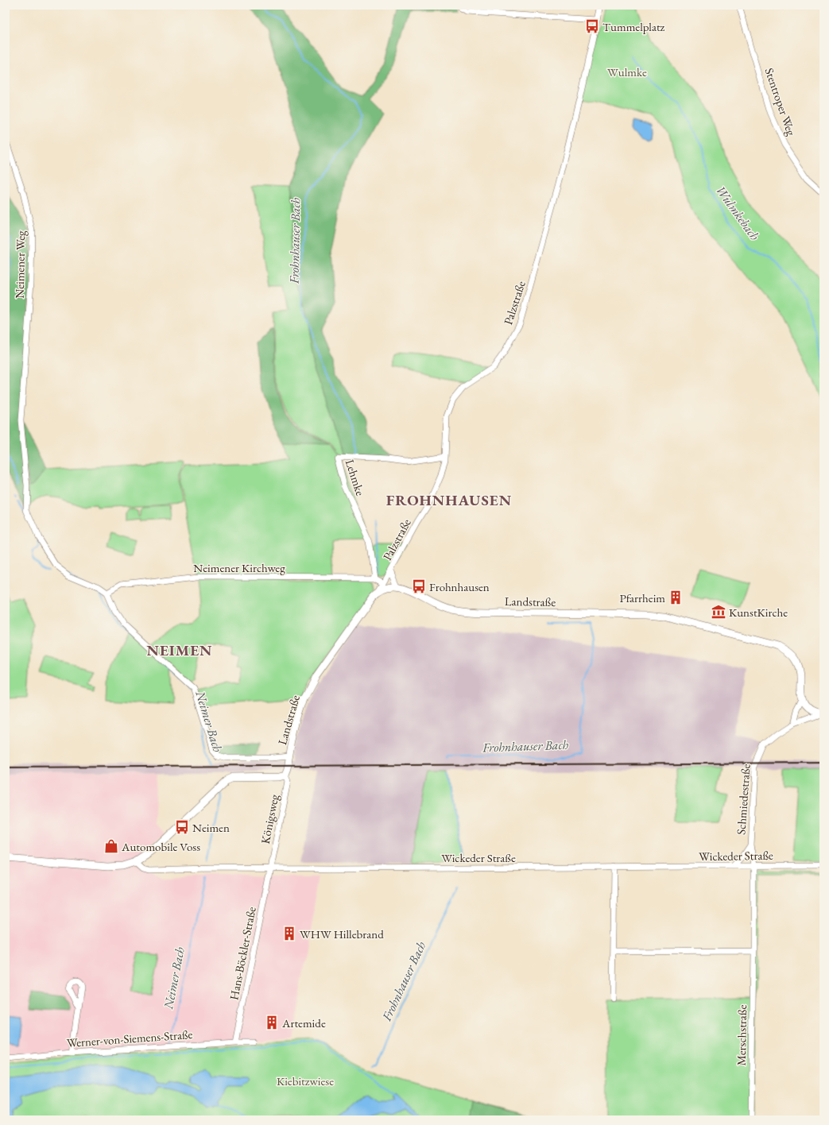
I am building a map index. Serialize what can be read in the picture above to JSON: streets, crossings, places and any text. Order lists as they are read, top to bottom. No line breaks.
{"streets":{"main road":["Landstraße"],"street":["Stentroper Weg","Neimener Weg","Palzstraße","Lehmke","Neimener Kirchweg","Schmiedestraße","Königsweg","Wickeder Straße","Hans-Böckler-Straße","Merschstraße","Werner-von-Siemens-Straße"]},"crossings":[["Neimener Weg","Neimener Kirchweg"],["Palzstraße","Lehmke"],["Palzstraße","Landstraße"],["Lehmke","Neimener Kirchweg"],["Landstraße","Königsweg"],["Schmiedestraße","Wickeder Straße"],["Schmiedestraße","Merschstraße"],["Königsweg","Wickeder Straße"],["Königsweg","Hans-Böckler-Straße"],["Wickeder Straße","Hans-Böckler-Straße"],["Wickeder Straße","Merschstraße"],["Hans-Böckler-Straße","Werner-von-Siemens-Straße"]],"districts":["FROHNHAUSEN","NEIMEN"],"water":["Wulmkebach","Frohnhauser Bach","Neimer Bach"],"parks":["Wulmke","Kiebitzwiese"],"places":{"bus stop":["Tummelplatz","Frohnhausen","Neimen"],"building":["Pfarrheim","WHW Hillebrand","Artemide"],"museum":["KunstKirche"],"shop":["Automobile Voss"]}}
